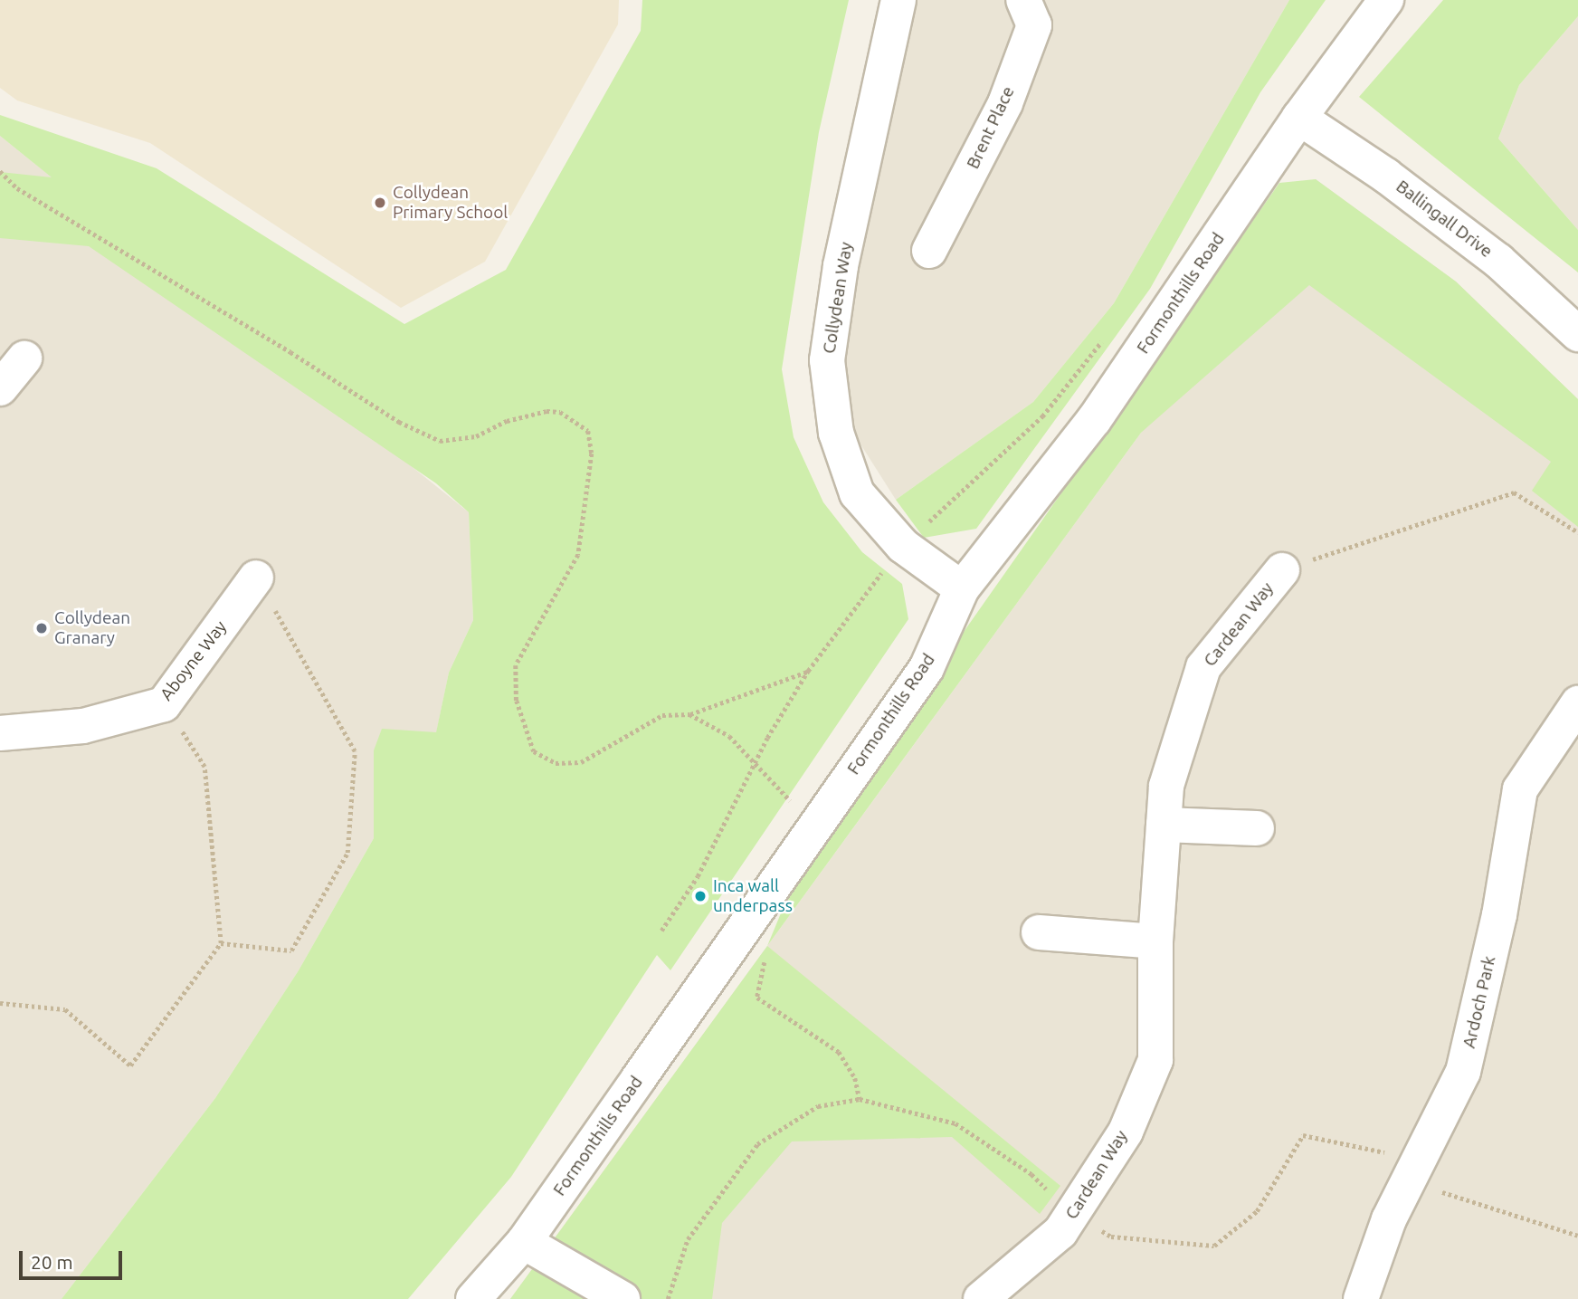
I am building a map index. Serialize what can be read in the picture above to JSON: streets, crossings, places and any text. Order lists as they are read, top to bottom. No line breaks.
{"streets":{"street":["Brent Place","Ballingall Drive","Formonthills Road","Collydean Way","Cardean Way","Aboyne Way","Ardoch Park"]},"crossings":[["Ballingall Drive","Formonthills Road"],["Formonthills Road","Collydean Way"]],"places":["Collydean Primary School","Collydean Granary","Inca wall underpass"],"scale_bar":"20 m"}
